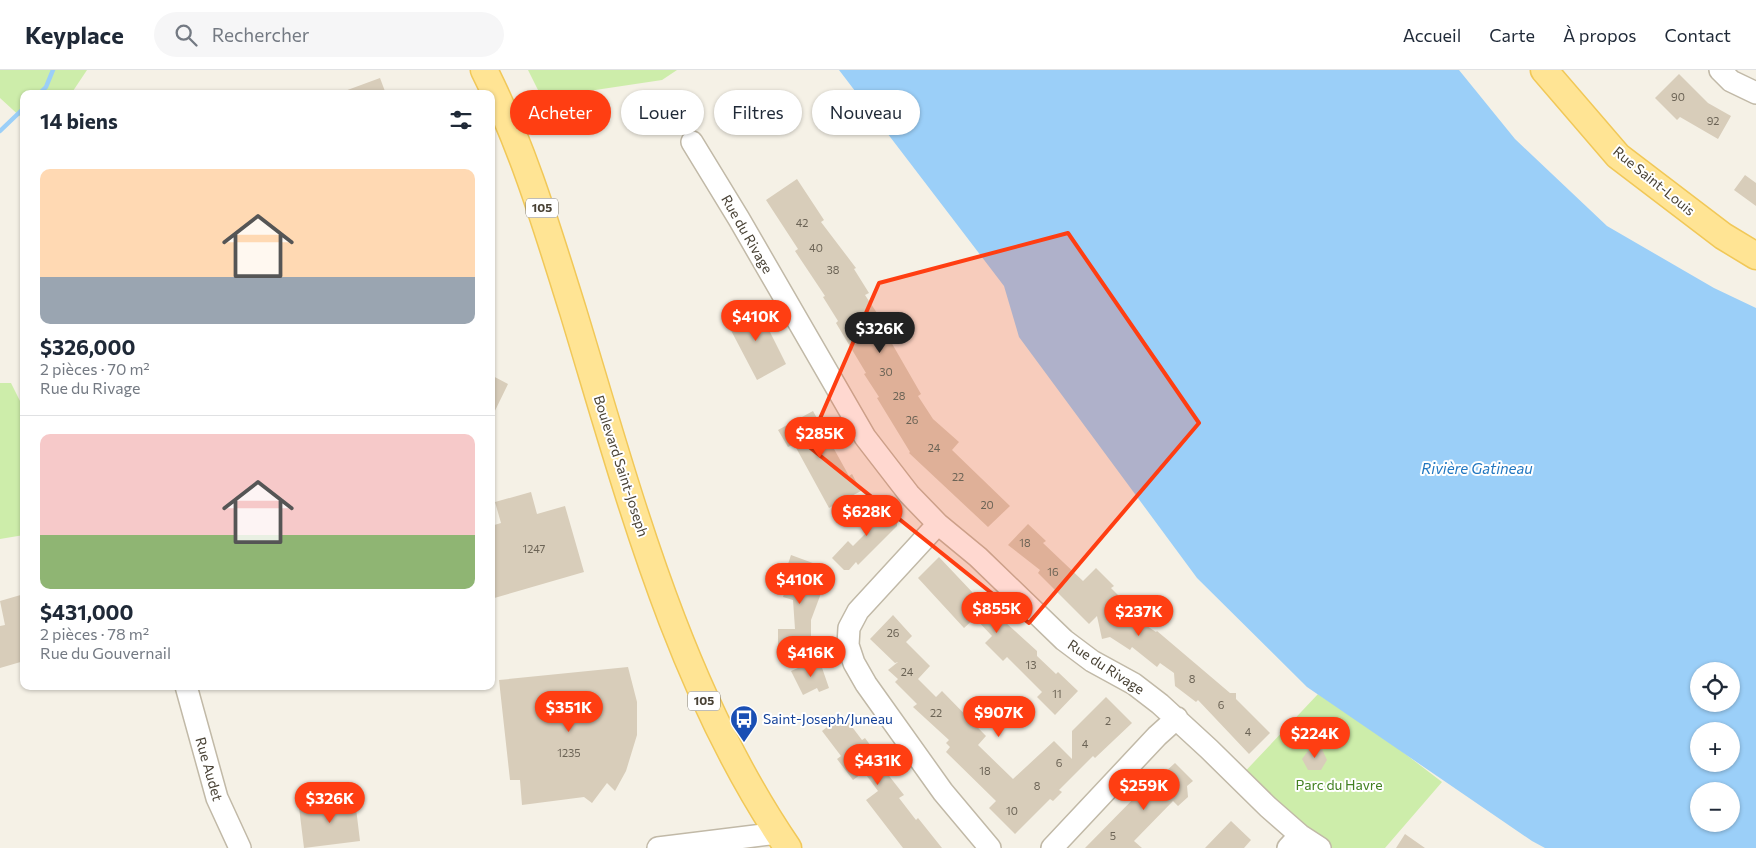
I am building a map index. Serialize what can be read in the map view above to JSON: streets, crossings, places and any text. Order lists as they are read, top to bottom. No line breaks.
{"streets":{"main road":["Rue Saint-Louis","105","Boulevard Saint-Joseph"],"street":["Rue du Rivage","Rue Audet"]},"water":["Rivière Gatineau"],"parks":["Parc du Havre"],"places":{"bus stop":["Saint-Joseph/Juneau"]},"house_numbers":["90","92","42","40","38","30","28","26","24","22","20","18","1247","16","26","13","24","8","11","6","22","2","4","4","1235","6","18","8","10","5"],"page":{"header":"Keyplace","search":"Rechercher","nav":["Accueil","Carte","À propos","Contact"],"chip":["Acheter","Louer","Filtres","Nouveau"],"heading":"14 biens","list":[{"name":"$326,000","note":"2 pièces · 70 m² · Rue du Rivage"},{"name":"$431,000","note":"2 pièces · 78 m² · Rue du Gouvernail"}],"price":["$410K","$326K","$285K","$628K","$410K","$855K","$237K","$416K","$351K","$907K","$224K","$431K","$259K","$326K"],"map_buttons":["+","−"]}}
